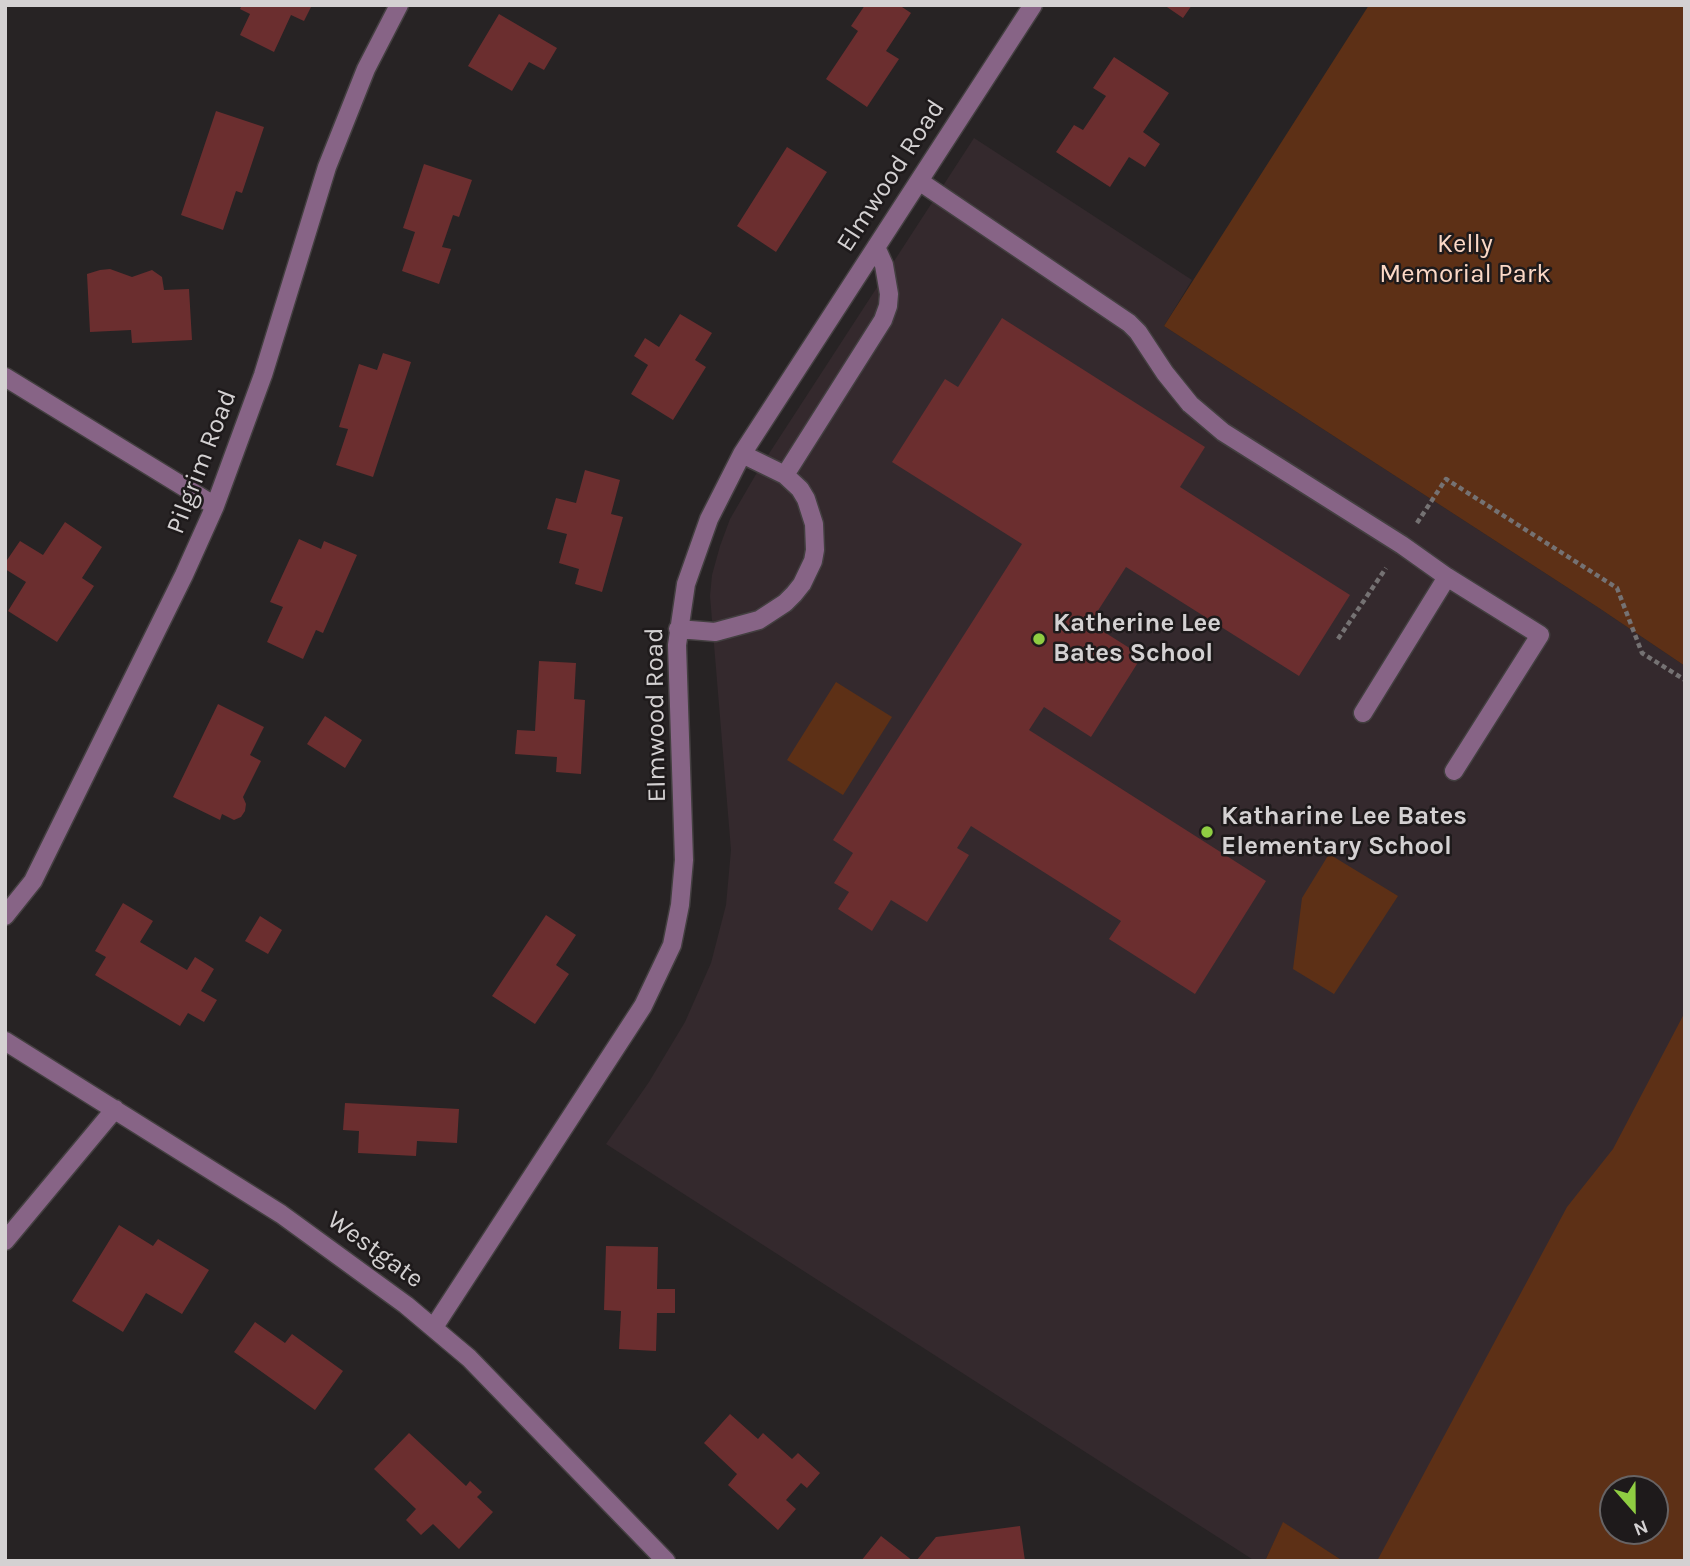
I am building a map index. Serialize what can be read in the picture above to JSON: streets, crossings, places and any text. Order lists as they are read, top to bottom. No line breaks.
{"streets":{"street":["Elmwood Road","Pilgrim Road","Westgate"]},"crossings":[["Elmwood Road","Westgate"]],"parks":["Kelly Memorial Park"],"places":["Katherine Lee Bates School","Katharine Lee Bates Elementary School"],"north":"bottom"}
